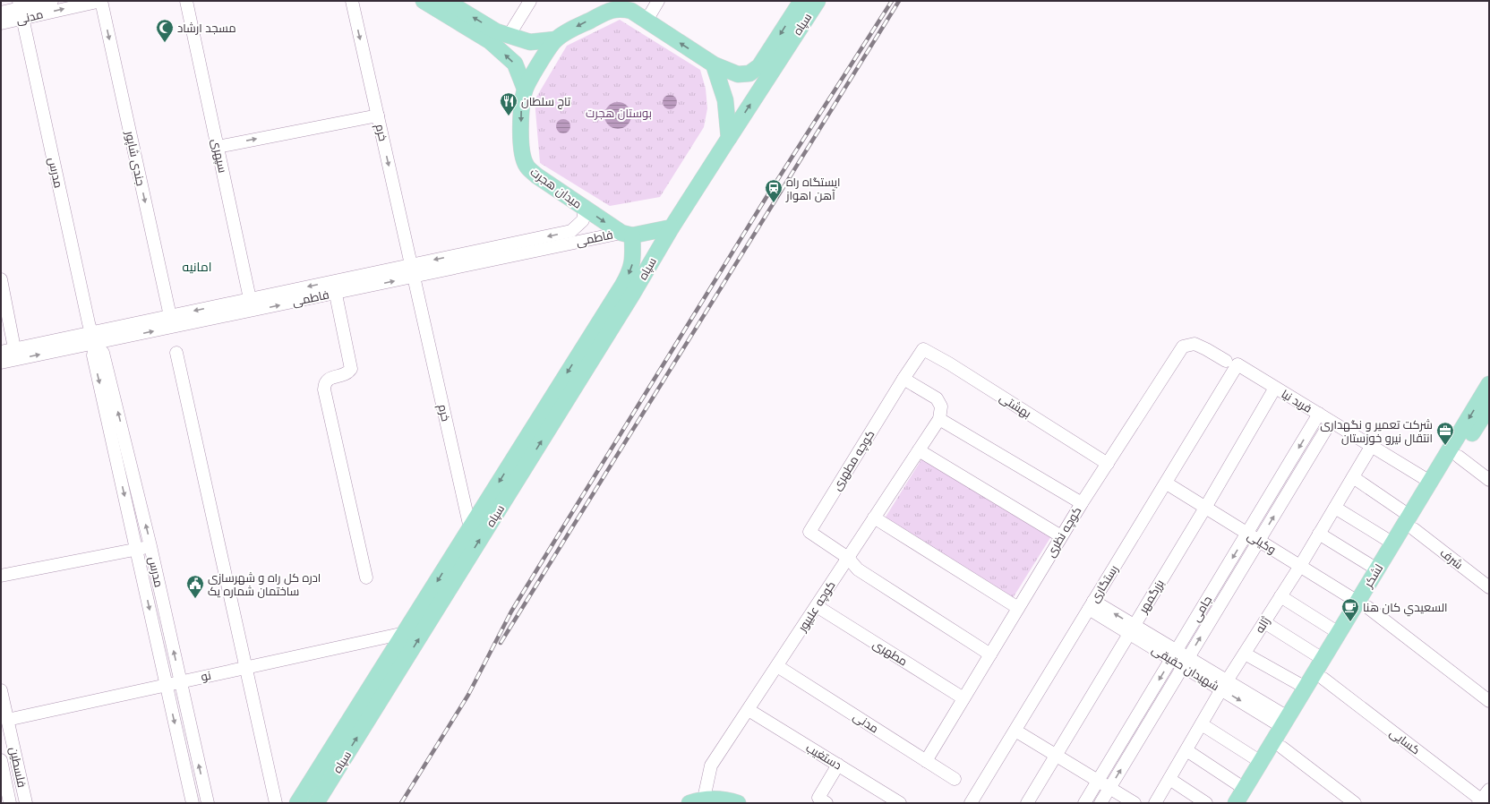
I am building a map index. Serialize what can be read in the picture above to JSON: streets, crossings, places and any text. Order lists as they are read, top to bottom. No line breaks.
{"streets":{"main road":["سپاه","میدان هجرت","لشکر"],"street":["مدنی","خرم","سپهری","جندی شاپور","مدرس","فاطمی","فرید نیا","بهشتی","کوچه مطهری","کوچه نظری","وکیلی","شرف","رستگاری","بزرگمهر","کوچه علیپور","جامی","ژاله","مطهری","شهیدان حقیقی","نو","کسایی","دستغیب","فلسطین"]},"crossings":[["مدنی","جندی شاپور"],["مدنی","مدرس"],["مدنی","کوچه نظری"],["مدنی","کوچه علیپور"],["سپاه","خرم"],["سپاه","میدان هجرت"],["سپاه","فاطمی"],["سپاه","نو"],["خرم","فاطمی"],["سپهری","فاطمی"],["جندی شاپور","فاطمی"],["مدرس","فاطمی"],["مدرس","نو"],["میدان هجرت","فاطمی"],["فرید نیا","کوچه نظری"],["فرید نیا","لشکر"],["فرید نیا","رستگاری"],["فرید نیا","بزرگمهر"],["فرید نیا","جامی"],["فرید نیا","ژاله"],["بهشتی","کوچه مطهری"],["بهشتی","کوچه نظری"],["کوچه مطهری","کوچه علیپور"],["کوچه نظری","رستگاری"],["کوچه نظری","مطهری"],["وکیلی","لشکر"],["وکیلی","رستگاری"],["وکیلی","بزرگمهر"],["وکیلی","جامی"],["وکیلی","ژاله"],["شرف","لشکر"],["شرف","ژاله"],["لشکر","شهیدان حقیقی"],["لشکر","کسایی"],["رستگاری","شهیدان حقیقی"],["بزرگمهر","شهیدان حقیقی"],["کوچه علیپور","مطهری"],["کوچه علیپور","دستغیب"],["جامی","شهیدان حقیقی"],["ژاله","شهیدان حقیقی"],["نو","فلسطین"]],"one_way":["خرم","جندی شاپور"],"districts":["امانیه"],"parks":["بوستان هجرت"],"places":{"mosque":["مسجد ارشاد"],"restaurant":["تاج سلطان"],"station":["ایستگاه راه آهن اهواز"],"office":["شرکت تعمیر و نگهداری انتقال نیرو خوزستان"],"public building":["ادره کل راه و شهرسازی ساختمان شماره یک"],"cafe":["السعيدي كان هنا"]}}
